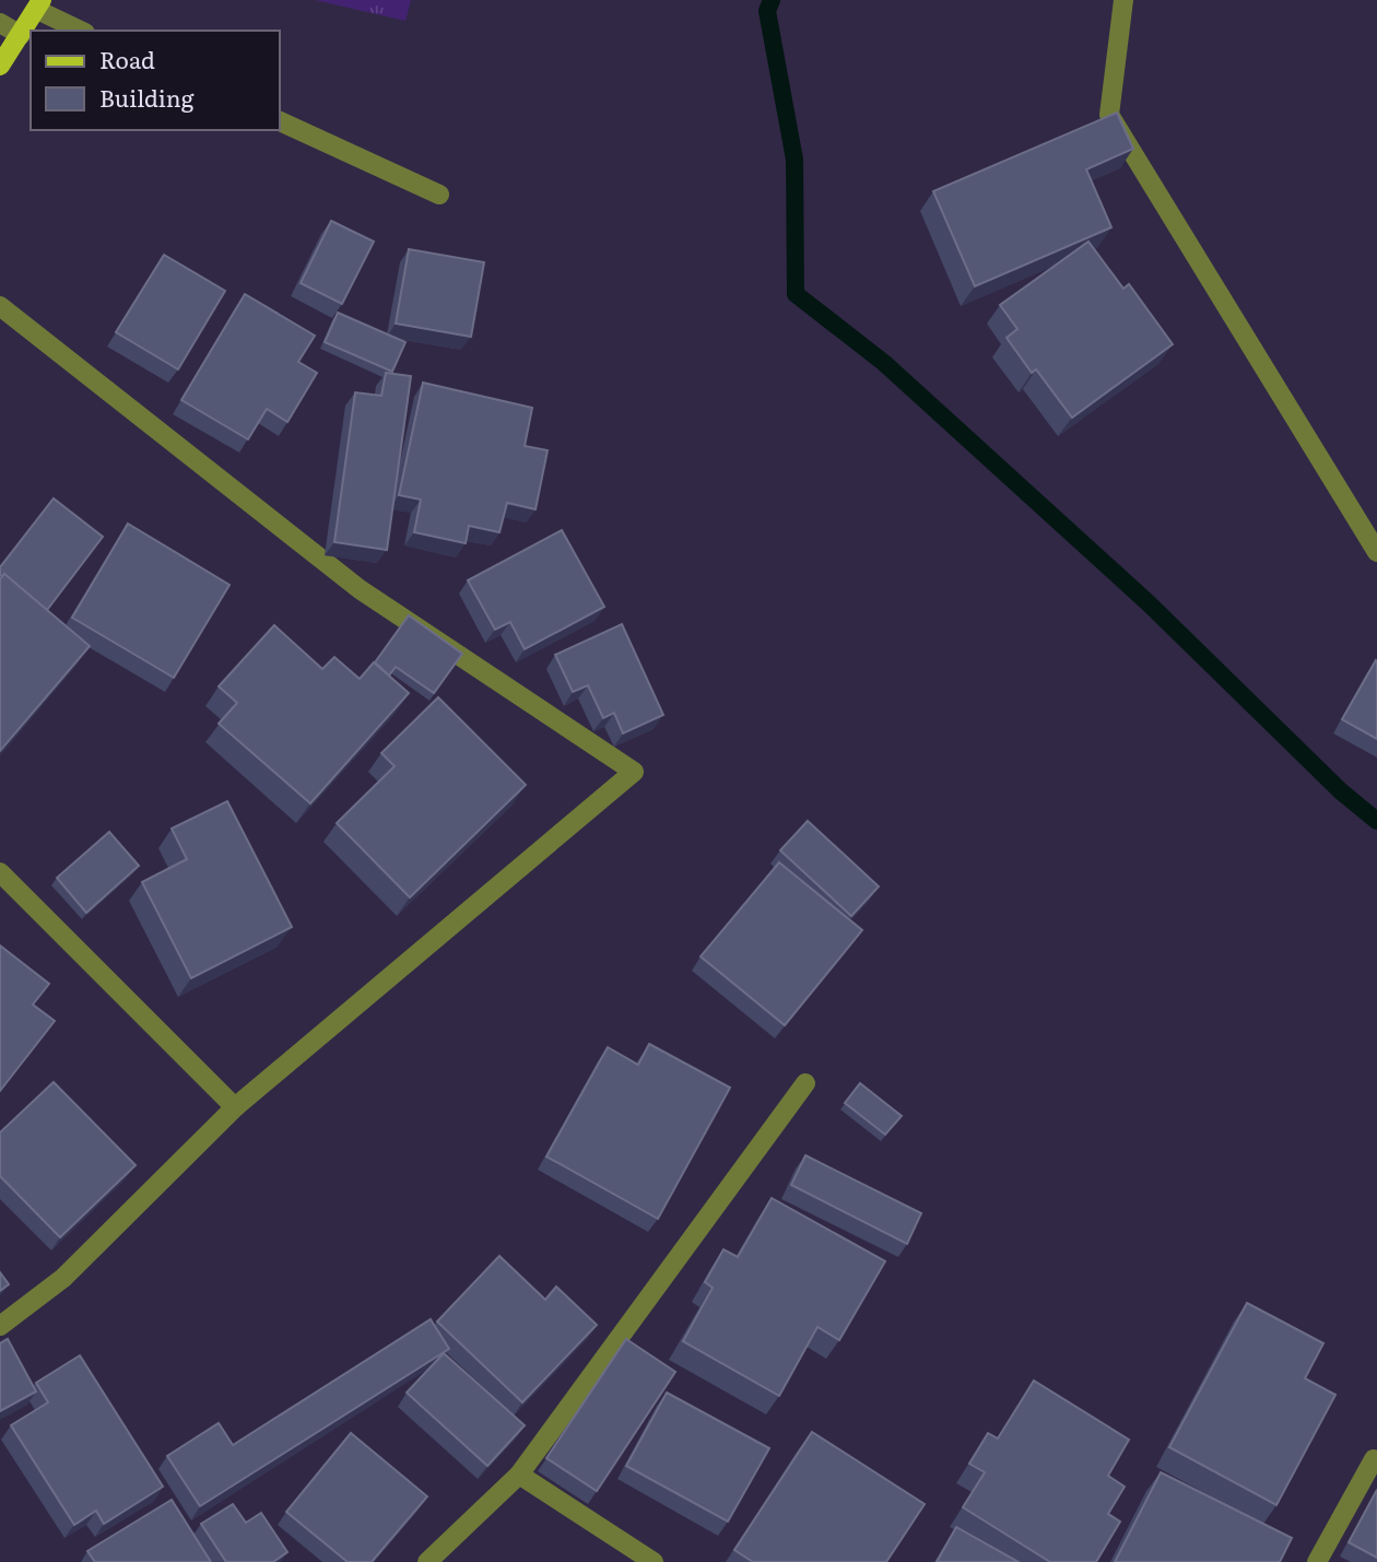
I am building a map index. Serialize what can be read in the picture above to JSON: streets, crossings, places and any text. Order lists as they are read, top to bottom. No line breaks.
{"legend":["Road","Building"]}
